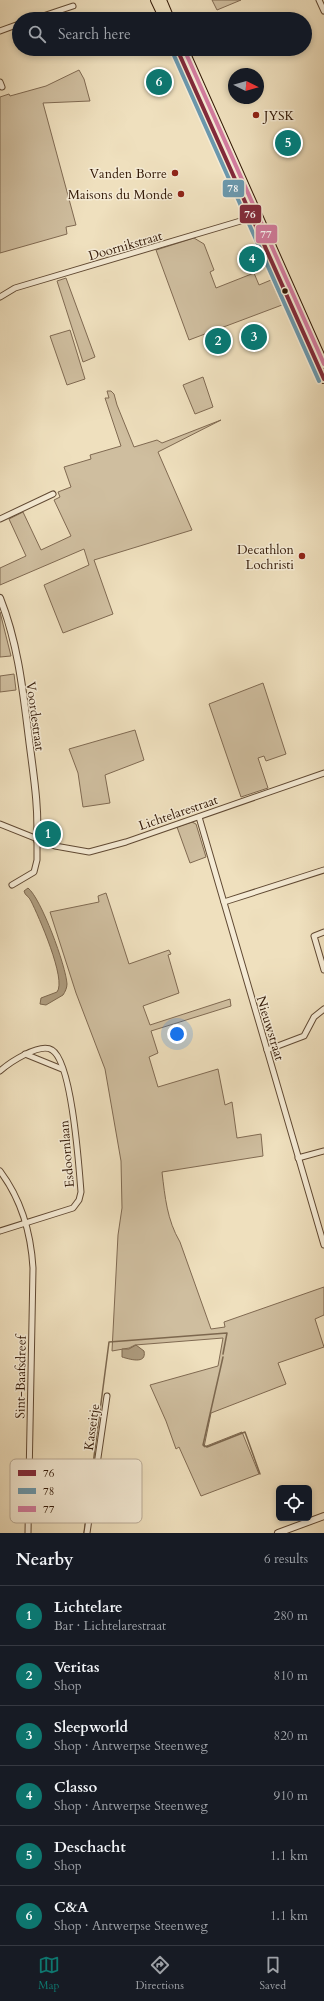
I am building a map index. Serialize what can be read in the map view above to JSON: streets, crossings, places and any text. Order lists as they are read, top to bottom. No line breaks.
{"streets":{"street":["Doornikstraat","Voordestraat","Lichtelarestraat","Nieuwstraat","Esdoornlaan","Sint-Baafsdreef","Kasseitje"]},"crossings":[["Voordestraat","Lichtelarestraat"],["Lichtelarestraat","Nieuwstraat"],["Esdoornlaan","Sint-Baafsdreef"]],"places":["JYSK","Vanden Borre","Maisons du Monde","Decathlon Lochristi"],"lines":["transit line 76","transit line 78","transit line 77"],"legend":["76","78","77"],"north":"right","page":{"search":"Search here","pins":["6","5","4","3","2","1"],"heading":["Nearby","6 results"],"list":[{"mark":"1","name":"Lichtelare","note":"Bar · Lichtelarestraat","value":"280 m"},{"mark":"2","name":"Veritas","note":"Shop","value":"810 m"},{"mark":"3","name":"Sleepworld","note":"Shop · Antwerpse Steenweg","value":"820 m"},{"mark":"4","name":"Classo","note":"Shop · Antwerpse Steenweg","value":"910 m"},{"mark":"5","name":"Deschacht","note":"Shop","value":"1.1 km"},{"mark":"6","name":"C&A","note":"Shop · Antwerpse Steenweg","value":"1.1 km"}],"nav":["Map","Directions","Saved"]}}
